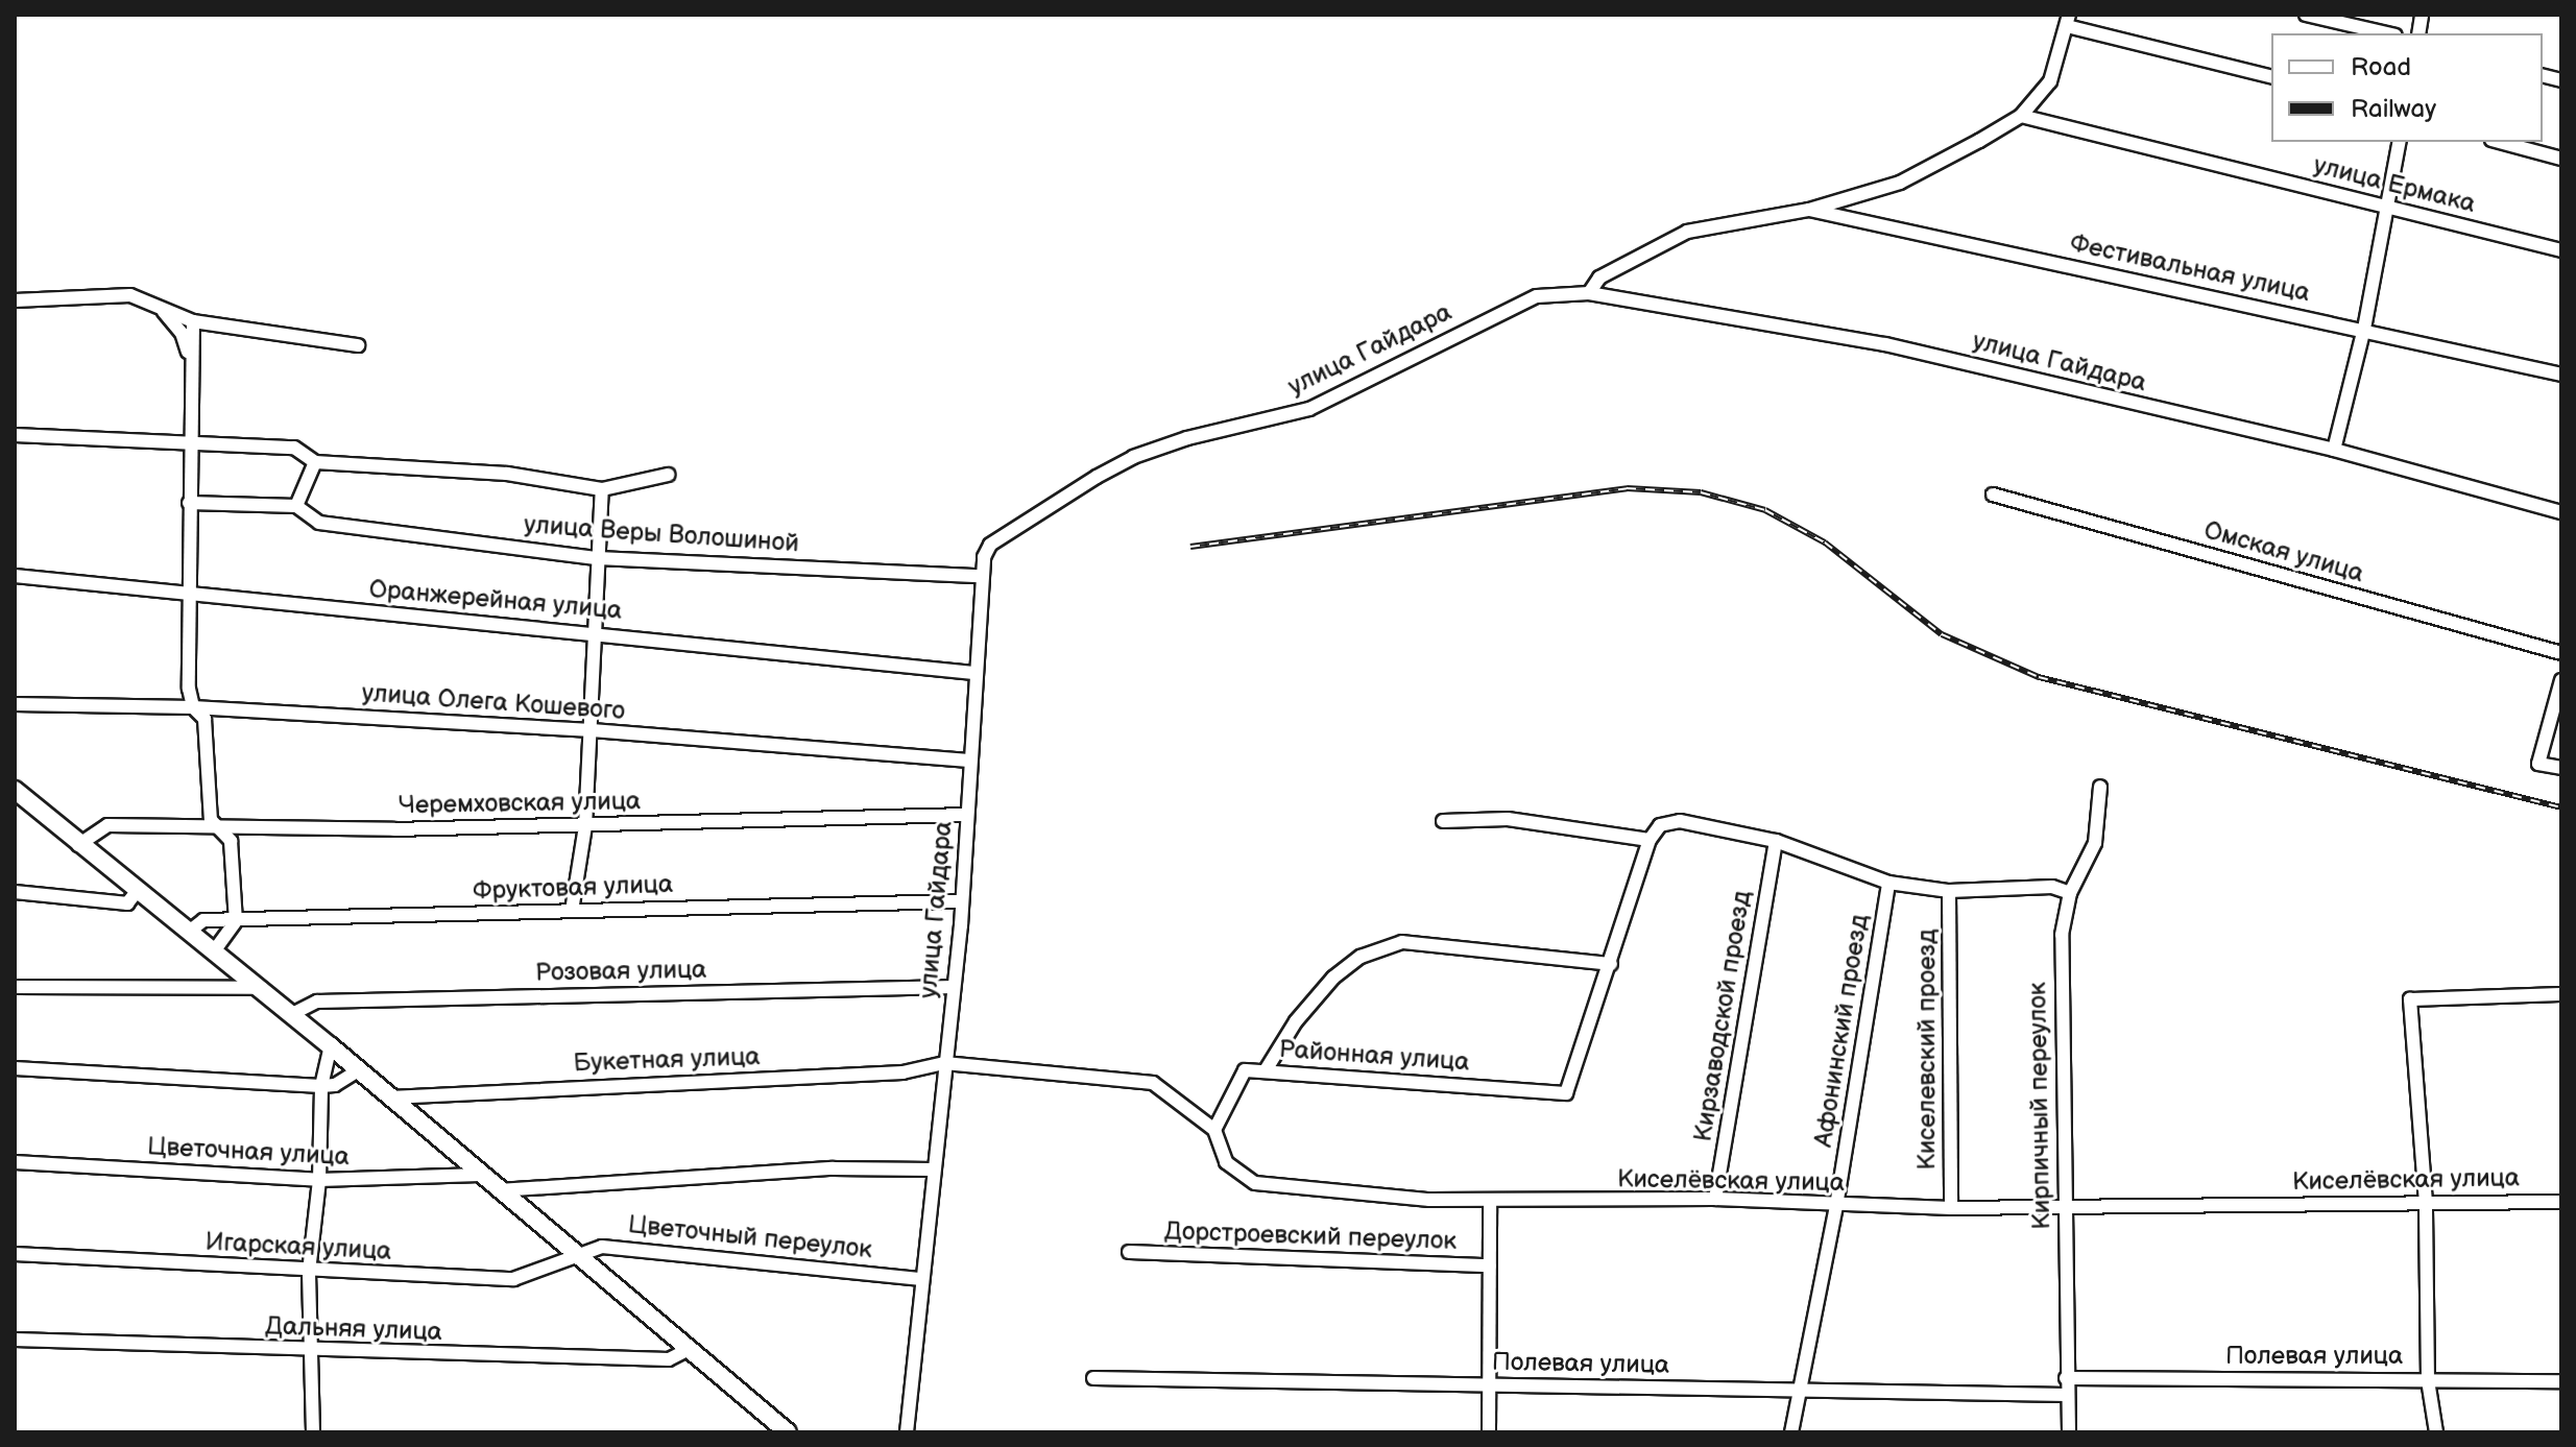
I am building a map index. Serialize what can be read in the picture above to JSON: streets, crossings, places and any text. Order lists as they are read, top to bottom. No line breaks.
{"streets":{"street":["улица Ермака","Фестивальная улица","улица Гайдара","улица Веры Волошиной","Омская улица","Оранжерейная улица","улица Олега Кошевого","Черемховская улица","Фруктовая улица","Розовая улица","Кирзаводской проезд","Афонинский проезд","Киселевский проезд","Районная улица","Букетная улица","Кирпичный переулок","Цветочная улица","Киселёвская улица","Дорстроевский переулок","Цветочный переулок","Игарская улица","Дальняя улица","Полевая улица"]},"crossings":[["улица Гайдара","улица Веры Волошиной"],["улица Гайдара","Оранжерейная улица"],["улица Гайдара","улица Олега Кошевого"],["улица Гайдара","Черемховская улица"],["улица Гайдара","Фруктовая улица"],["улица Гайдара","Розовая улица"],["улица Гайдара","Букетная улица"],["улица Гайдара","Киселёвская улица"],["улица Гайдара","Цветочный переулок"],["Кирзаводской проезд","Киселёвская улица"],["Афонинский проезд","Киселёвская улица"],["Афонинский проезд","Полевая улица"],["Киселевский проезд","Киселёвская улица"],["Районная улица","Киселёвская улица"],["Букетная улица","Киселёвская улица"],["Кирпичный переулок","Киселёвская улица"],["Кирпичный переулок","Полевая улица"],["Цветочный переулок","Игарская улица"]],"legend":["Road","Railway"]}
